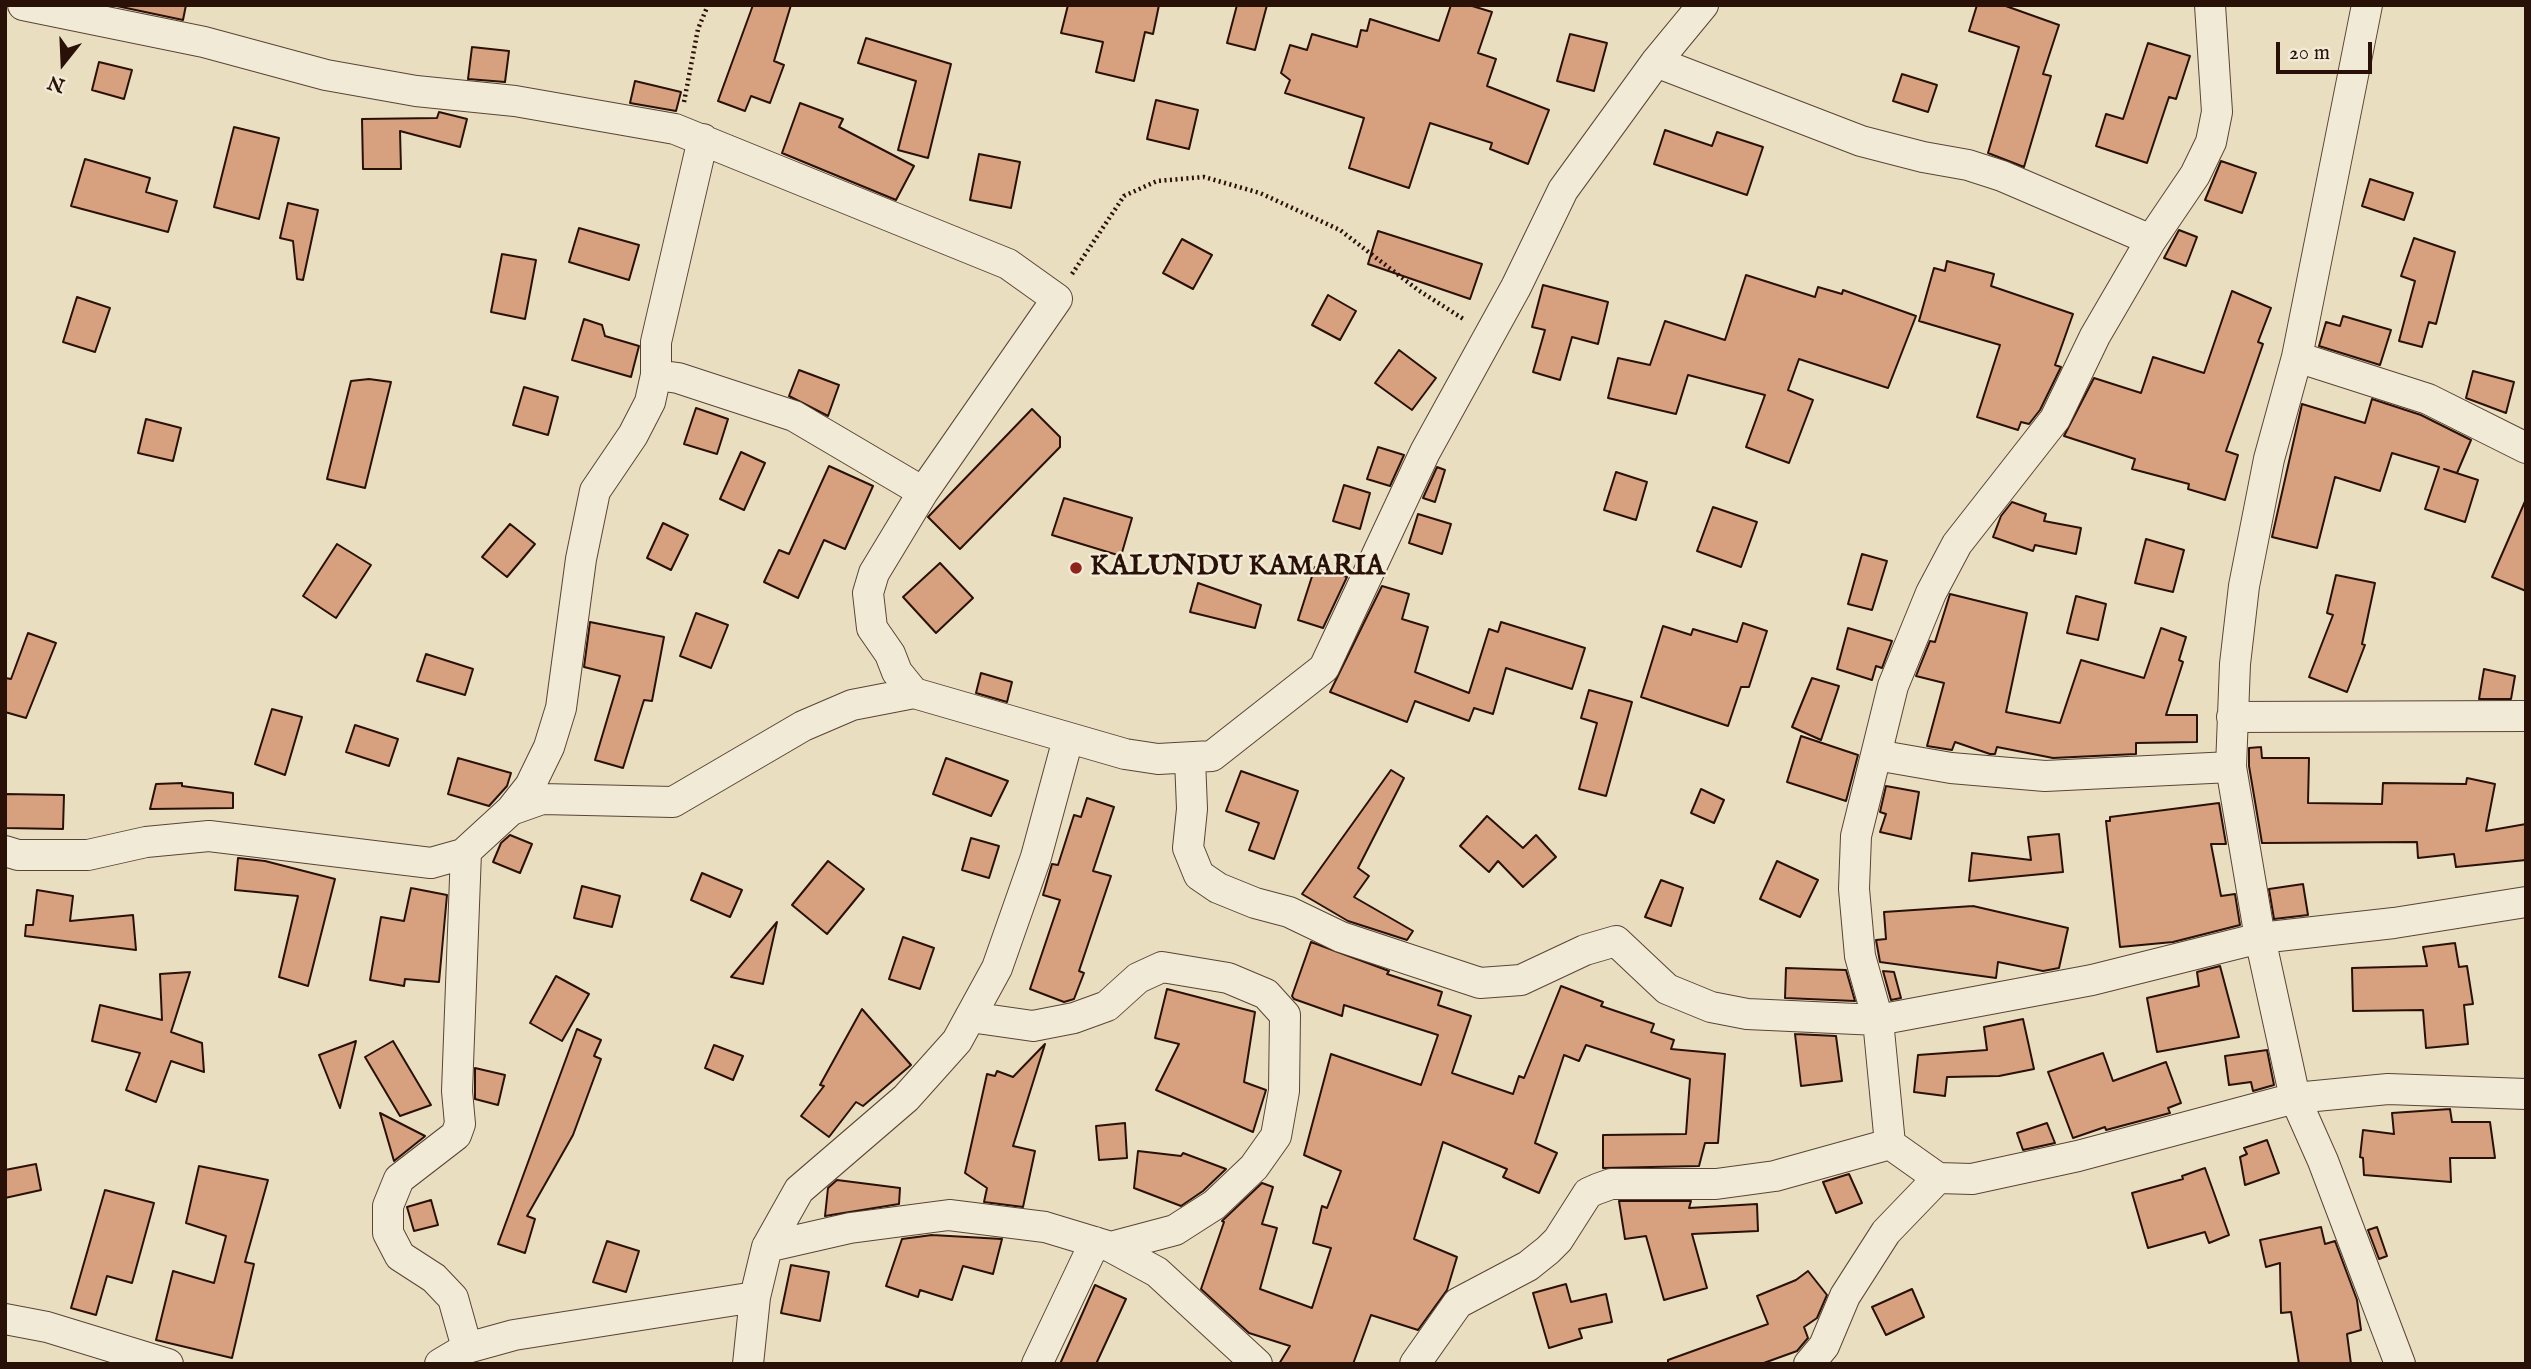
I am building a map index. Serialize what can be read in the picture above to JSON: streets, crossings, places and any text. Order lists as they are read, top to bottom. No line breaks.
{"places":["KALUNDU KAMARIA"],"scale_bar":"20 m","north":"bottom"}
